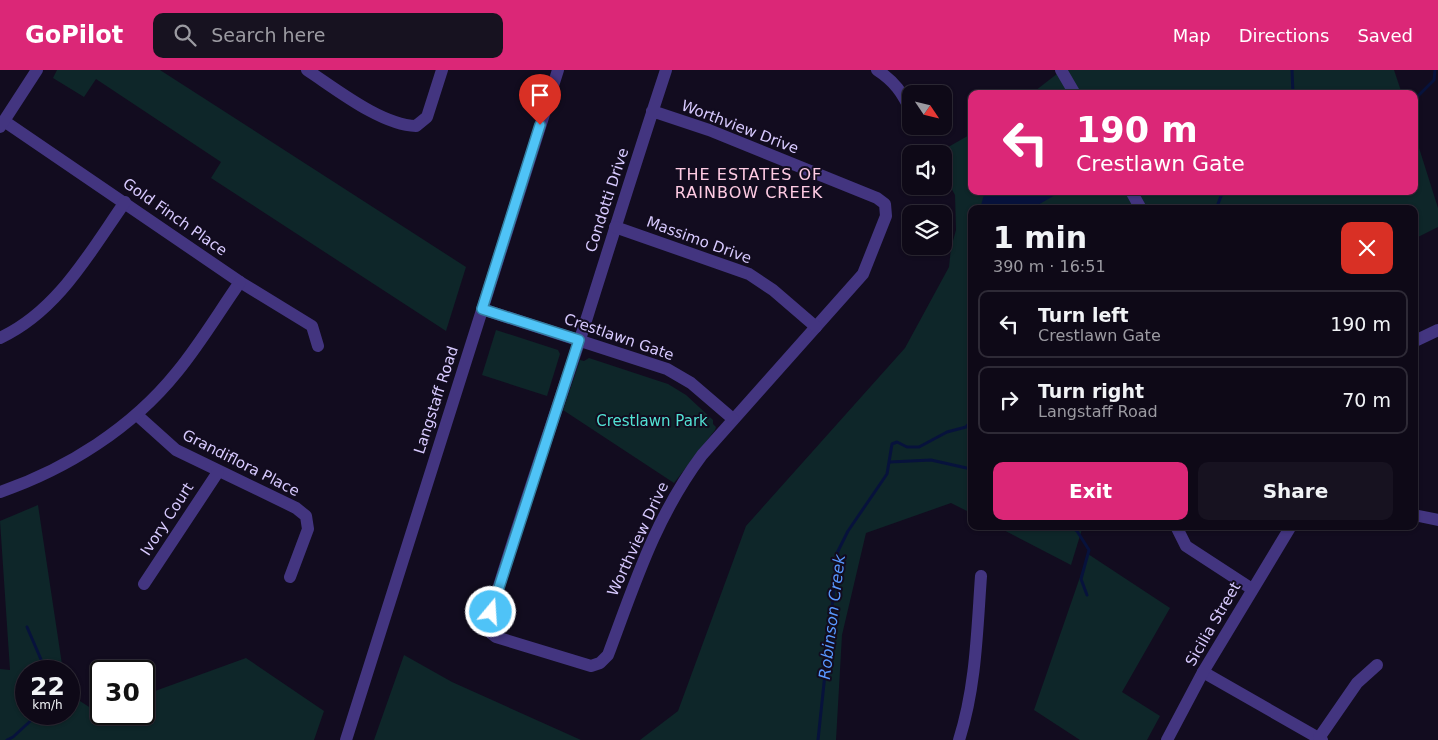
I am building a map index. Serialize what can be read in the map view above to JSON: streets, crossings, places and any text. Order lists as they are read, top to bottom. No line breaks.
{"streets":{"street":["Worthview Drive","Condotti Drive","Gold Finch Place","Massimo Drive","Crestlawn Gate","Langstaff Road","Grandiflora Place","Ivory Court","Sicilia Street"]},"crossings":[["Worthview Drive","Condotti Drive"],["Worthview Drive","Massimo Drive"],["Worthview Drive","Crestlawn Gate"],["Condotti Drive","Massimo Drive"],["Condotti Drive","Crestlawn Gate"],["Crestlawn Gate","Langstaff Road"],["Grandiflora Place","Ivory Court"]],"districts":["THE ESTATES OF RAINBOW CREEK"],"water":["Robinson Creek"],"parks":["Crestlawn Park"],"north":"bottom right","page":{"header":"GoPilot","search":"Search here","nav":["Map","Directions","Saved"],"turn":["190 m","Crestlawn Gate"],"heading":["1 min","390 m · 16:51"],"list":[{"name":"Turn left","note":"Crestlawn Gate","value":"190 m"},{"name":"Turn right","note":"Langstaff Road","value":"70 m"}],"buttons":["Exit","Share"],"speed":"22 km/h","limit":"30"}}
